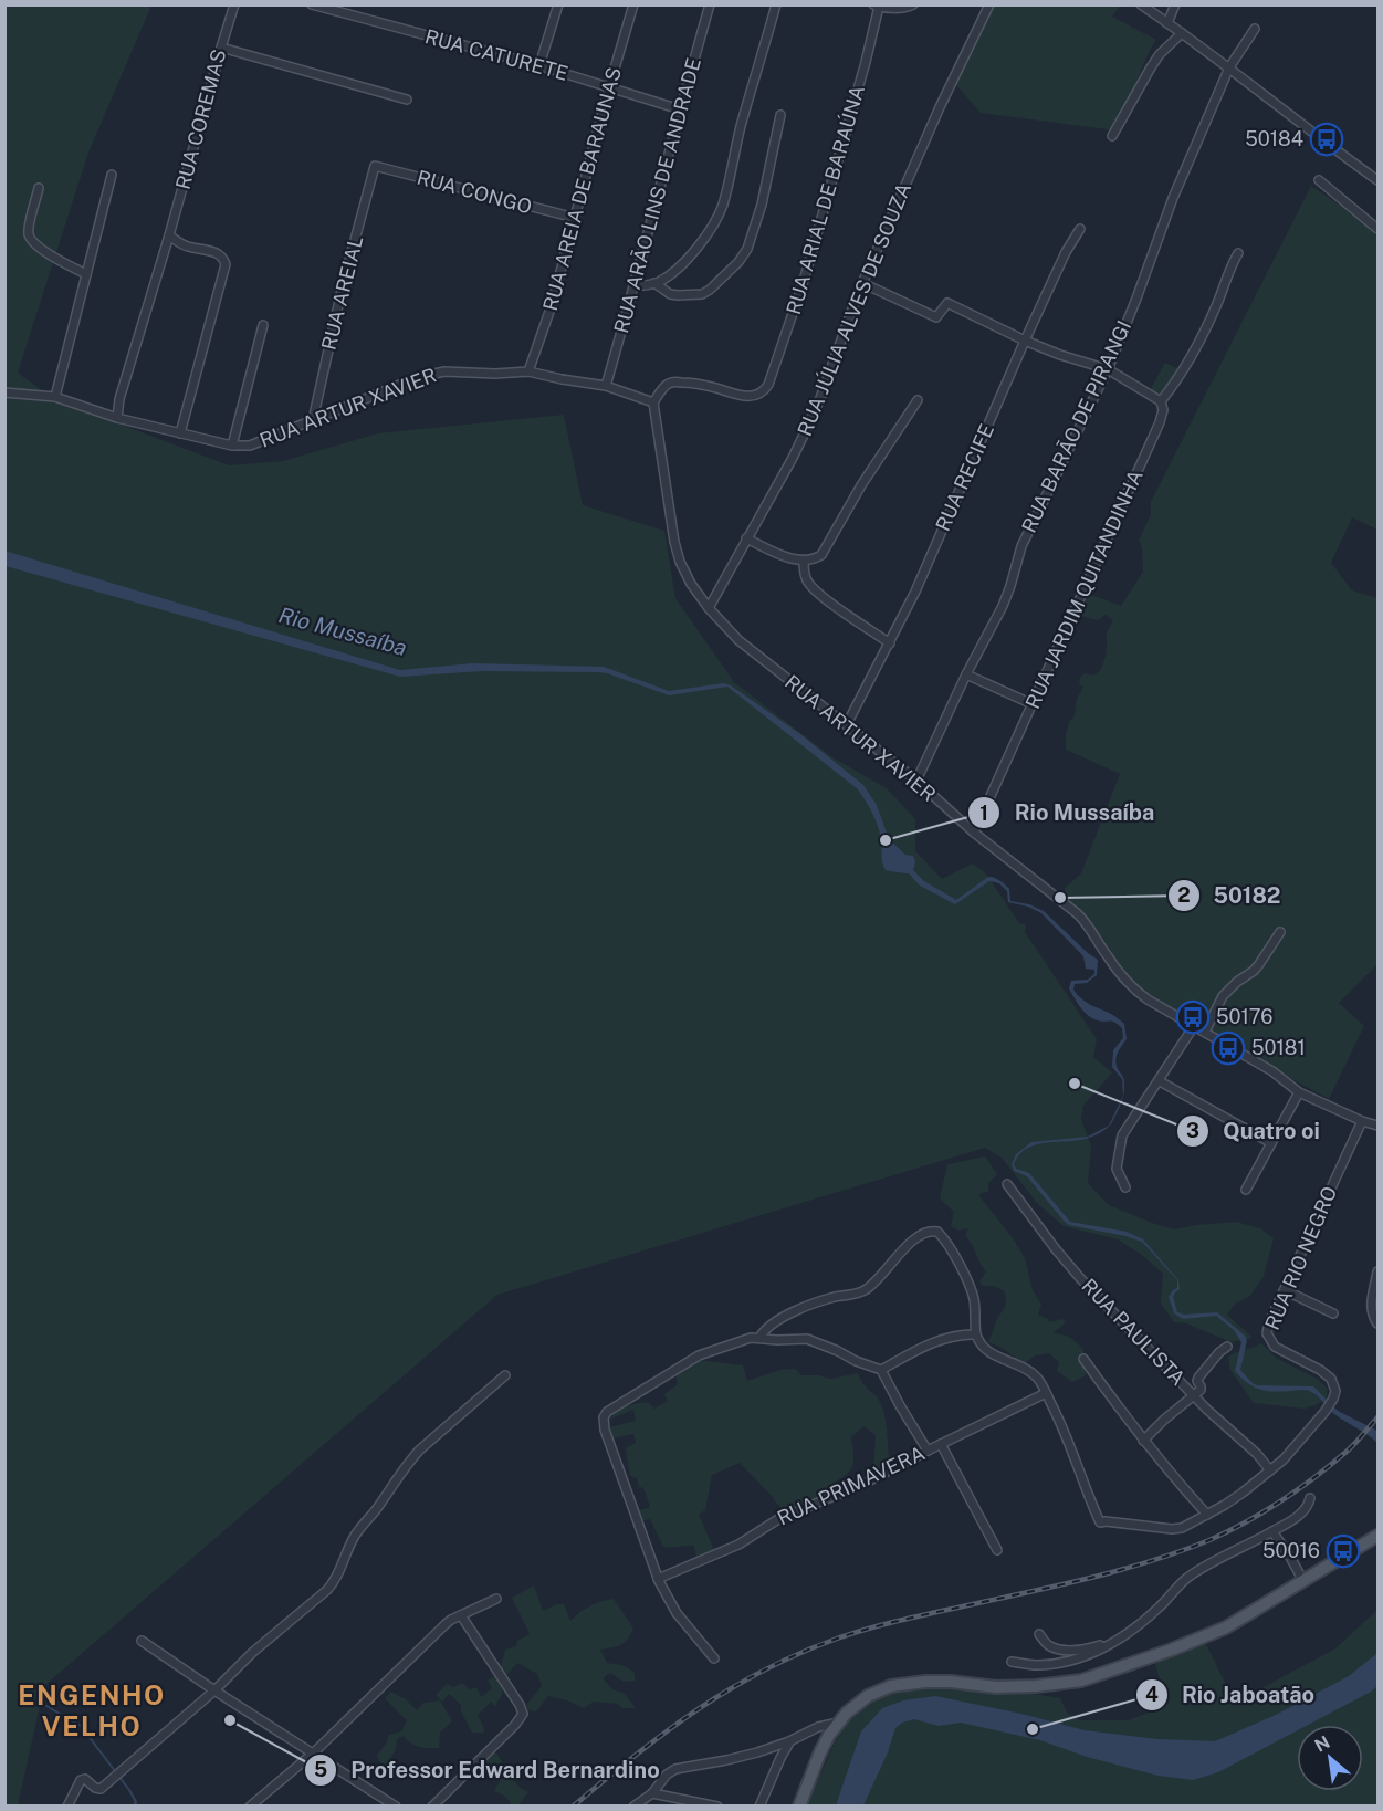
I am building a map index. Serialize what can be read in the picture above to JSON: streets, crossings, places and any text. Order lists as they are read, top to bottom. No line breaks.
{"streets":{"street":["RUA CATURETE","RUA COREMAS","RUA AREIA DE BARAUNAS","RUA CONGO","RUA ARÃO LINS DE ANDRADE","RUA ARIAL DE BARAÚNA","RUA AREIAL","RUA JÚLIA ALVES DE SOUZA","RUA ARTUR XAVIER","RUA BARÃO DE PIRANGI","RUA RECIFE","RUA JARDIM QUITANDINHA","RUA RIO NEGRO","RUA PAULISTA","RUA PRIMAVERA"]},"crossings":[["RUA CATURETE","RUA AREIA DE BARAUNAS"],["RUA CATURETE","RUA ARÃO LINS DE ANDRADE"],["RUA COREMAS","RUA ARTUR XAVIER"],["RUA AREIA DE BARAUNAS","RUA CONGO"],["RUA AREIA DE BARAUNAS","RUA ARTUR XAVIER"],["RUA CONGO","RUA AREIAL"],["RUA ARÃO LINS DE ANDRADE","RUA ARTUR XAVIER"],["RUA ARIAL DE BARAÚNA","RUA ARTUR XAVIER"],["RUA AREIAL","RUA ARTUR XAVIER"],["RUA JÚLIA ALVES DE SOUZA","RUA ARTUR XAVIER"],["RUA ARTUR XAVIER","RUA BARÃO DE PIRANGI"],["RUA ARTUR XAVIER","RUA RECIFE"],["RUA ARTUR XAVIER","RUA JARDIM QUITANDINHA"],["RUA ARTUR XAVIER","RUA RIO NEGRO"],["RUA RIO NEGRO","RUA PAULISTA"],["RUA RIO NEGRO","RUA PRIMAVERA"]],"districts":["ENGENHO VELHO"],"water":["Rio Mussaíba"],"places":{"bus stop":["50184","50176","50181","50016"],"other":["Rio Mussaíba","50182","Quatro oi","Professor Edward Bernardino","Rio Jaboatão"]},"north":"top left"}
